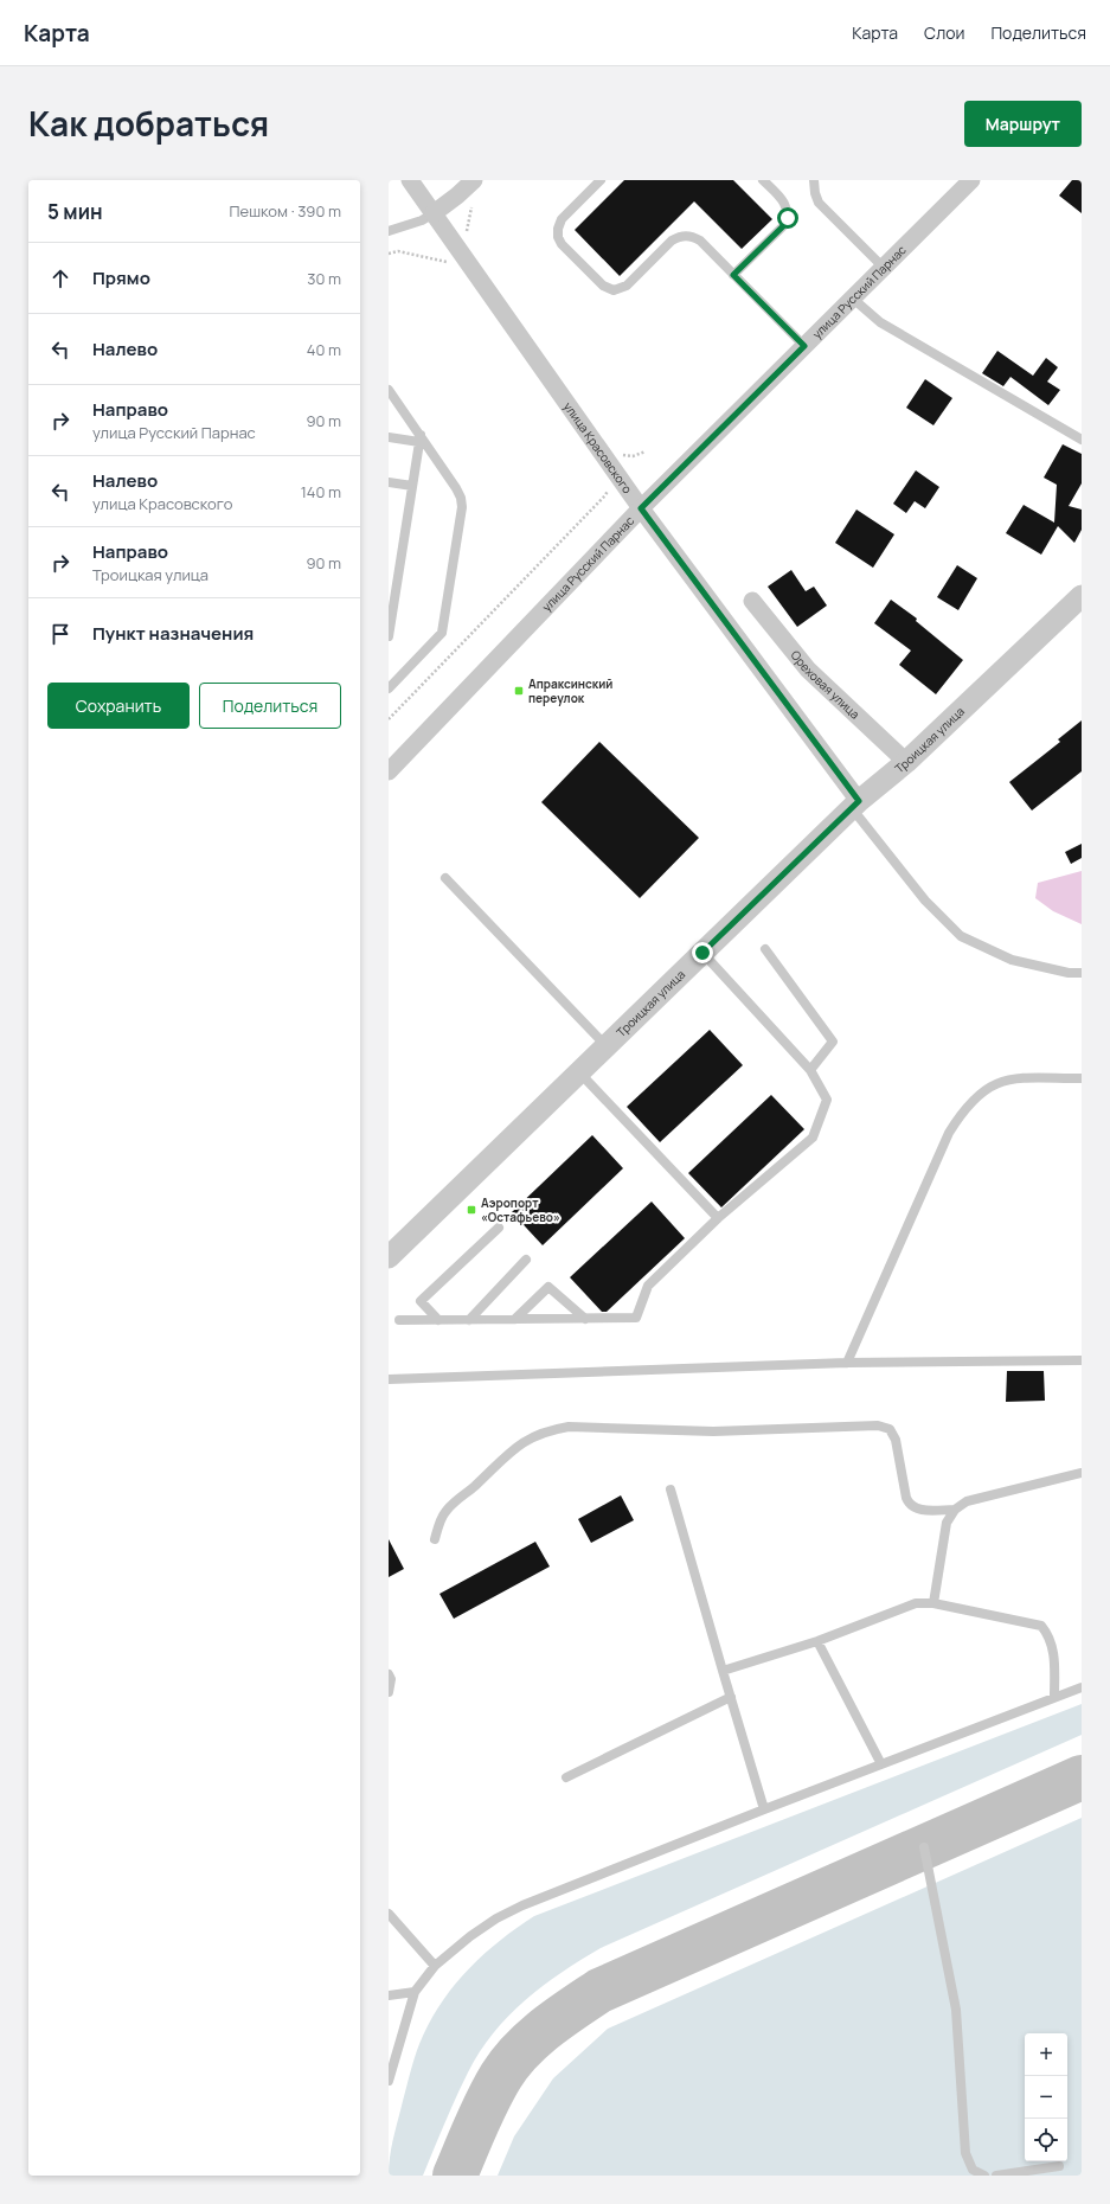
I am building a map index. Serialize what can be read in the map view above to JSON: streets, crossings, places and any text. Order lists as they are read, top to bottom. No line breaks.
{"streets":{"street":["улица Русский Парнас","улица Красовского","Ореховая улица","Троицкая улица"]},"crossings":[["улица Русский Парнас","улица Красовского"],["улица Красовского","Троицкая улица"],["Ореховая улица","Троицкая улица"]],"places":{"transit":["Апраксинский переулок","Аэропорт «Остафьево»"]},"page":{"header":"Карта","nav":["Карта","Слои","Поделиться"],"title":"Как добраться","buttons":["Маршрут",["Сохранить","Поделиться"]],"heading":["5 мин","Пешком · 390 m"],"list":[["Прямо","30 m"],["Налево","40 m"],["Направо","улица Русский Парнас","90 m"],["Налево","улица Красовского","140 m"],["Направо","Троицкая улица","90 m"],"Пункт назначения"],"map_buttons":["+","−"]}}
